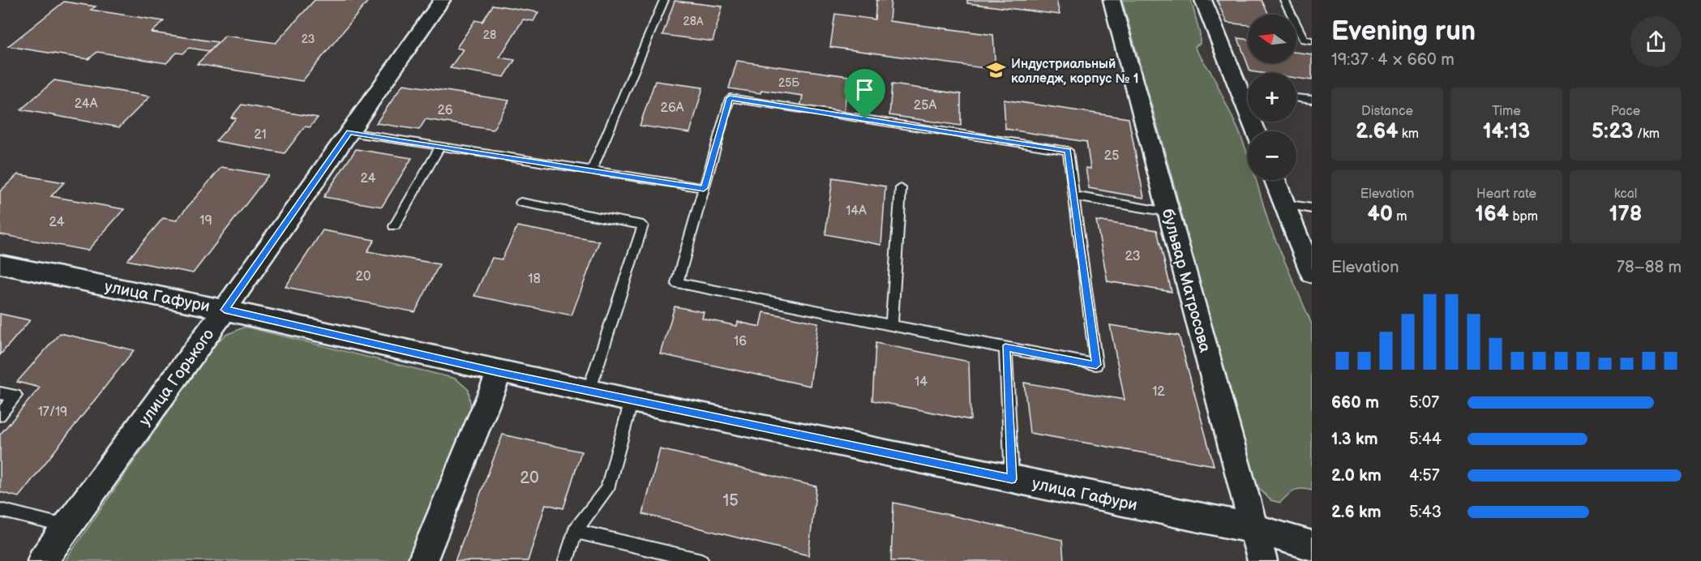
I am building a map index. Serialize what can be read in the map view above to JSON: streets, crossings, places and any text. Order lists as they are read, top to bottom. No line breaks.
{"streets":{"street":["бульвар Матросова","улица Гафури","улица Горького"]},"crossings":[["бульвар Матросова","улица Гафури"],["улица Гафури","улица Горького"]],"places":{"school or university":["Индустриальный колледж, корпус № 1"]},"house_numbers":["28А","28","23","25Б","24А","25А","26А","26","21","25","24","14А","19","24","23","20","18","16","14","12","17/19","20","15"],"north":"left","page":{"heading":["Evening run","19:37 · 4 × 660 m"],"map_buttons":["+","−"],"stats":[["Distance","2.64 km"],["Time","14:13"],["Pace","5:23 /km"],["Elevation","40 m"],["Heart rate","164 bpm"],["kcal","178"]],"chart":["Elevation","78–88 m"],"list":[{"name":"660 m","note":"5:07"},{"name":"1.3 km","note":"5:44"},{"name":"2.0 km","note":"4:57"},{"name":"2.6 km","note":"5:43"}]}}
